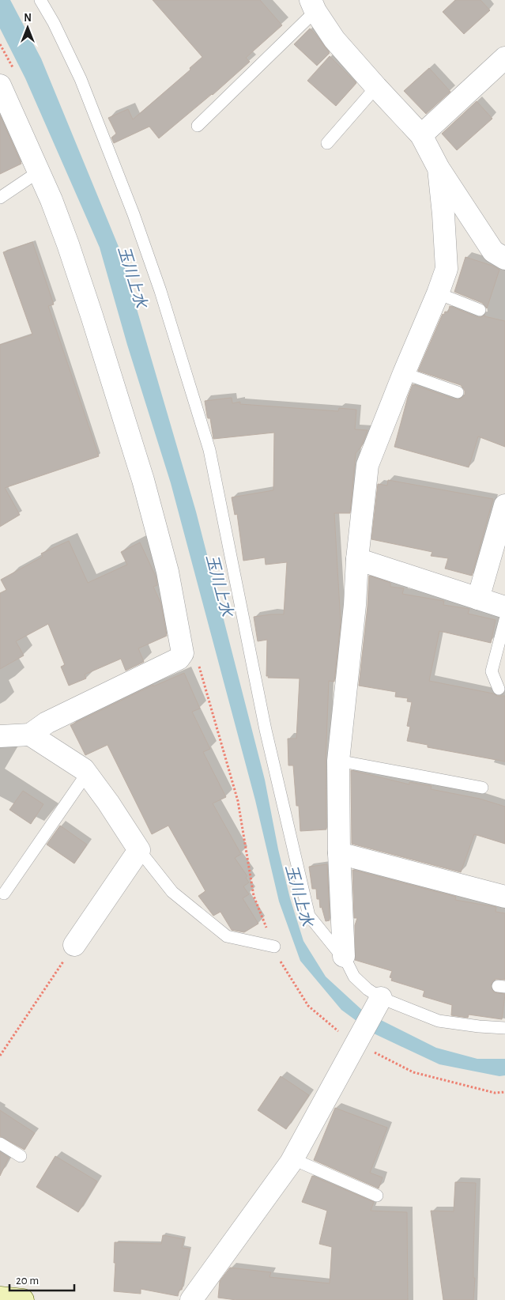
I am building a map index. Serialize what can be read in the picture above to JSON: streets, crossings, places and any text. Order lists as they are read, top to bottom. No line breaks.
{"water":["玉川上水"],"scale_bar":"20 m","north":"top"}
